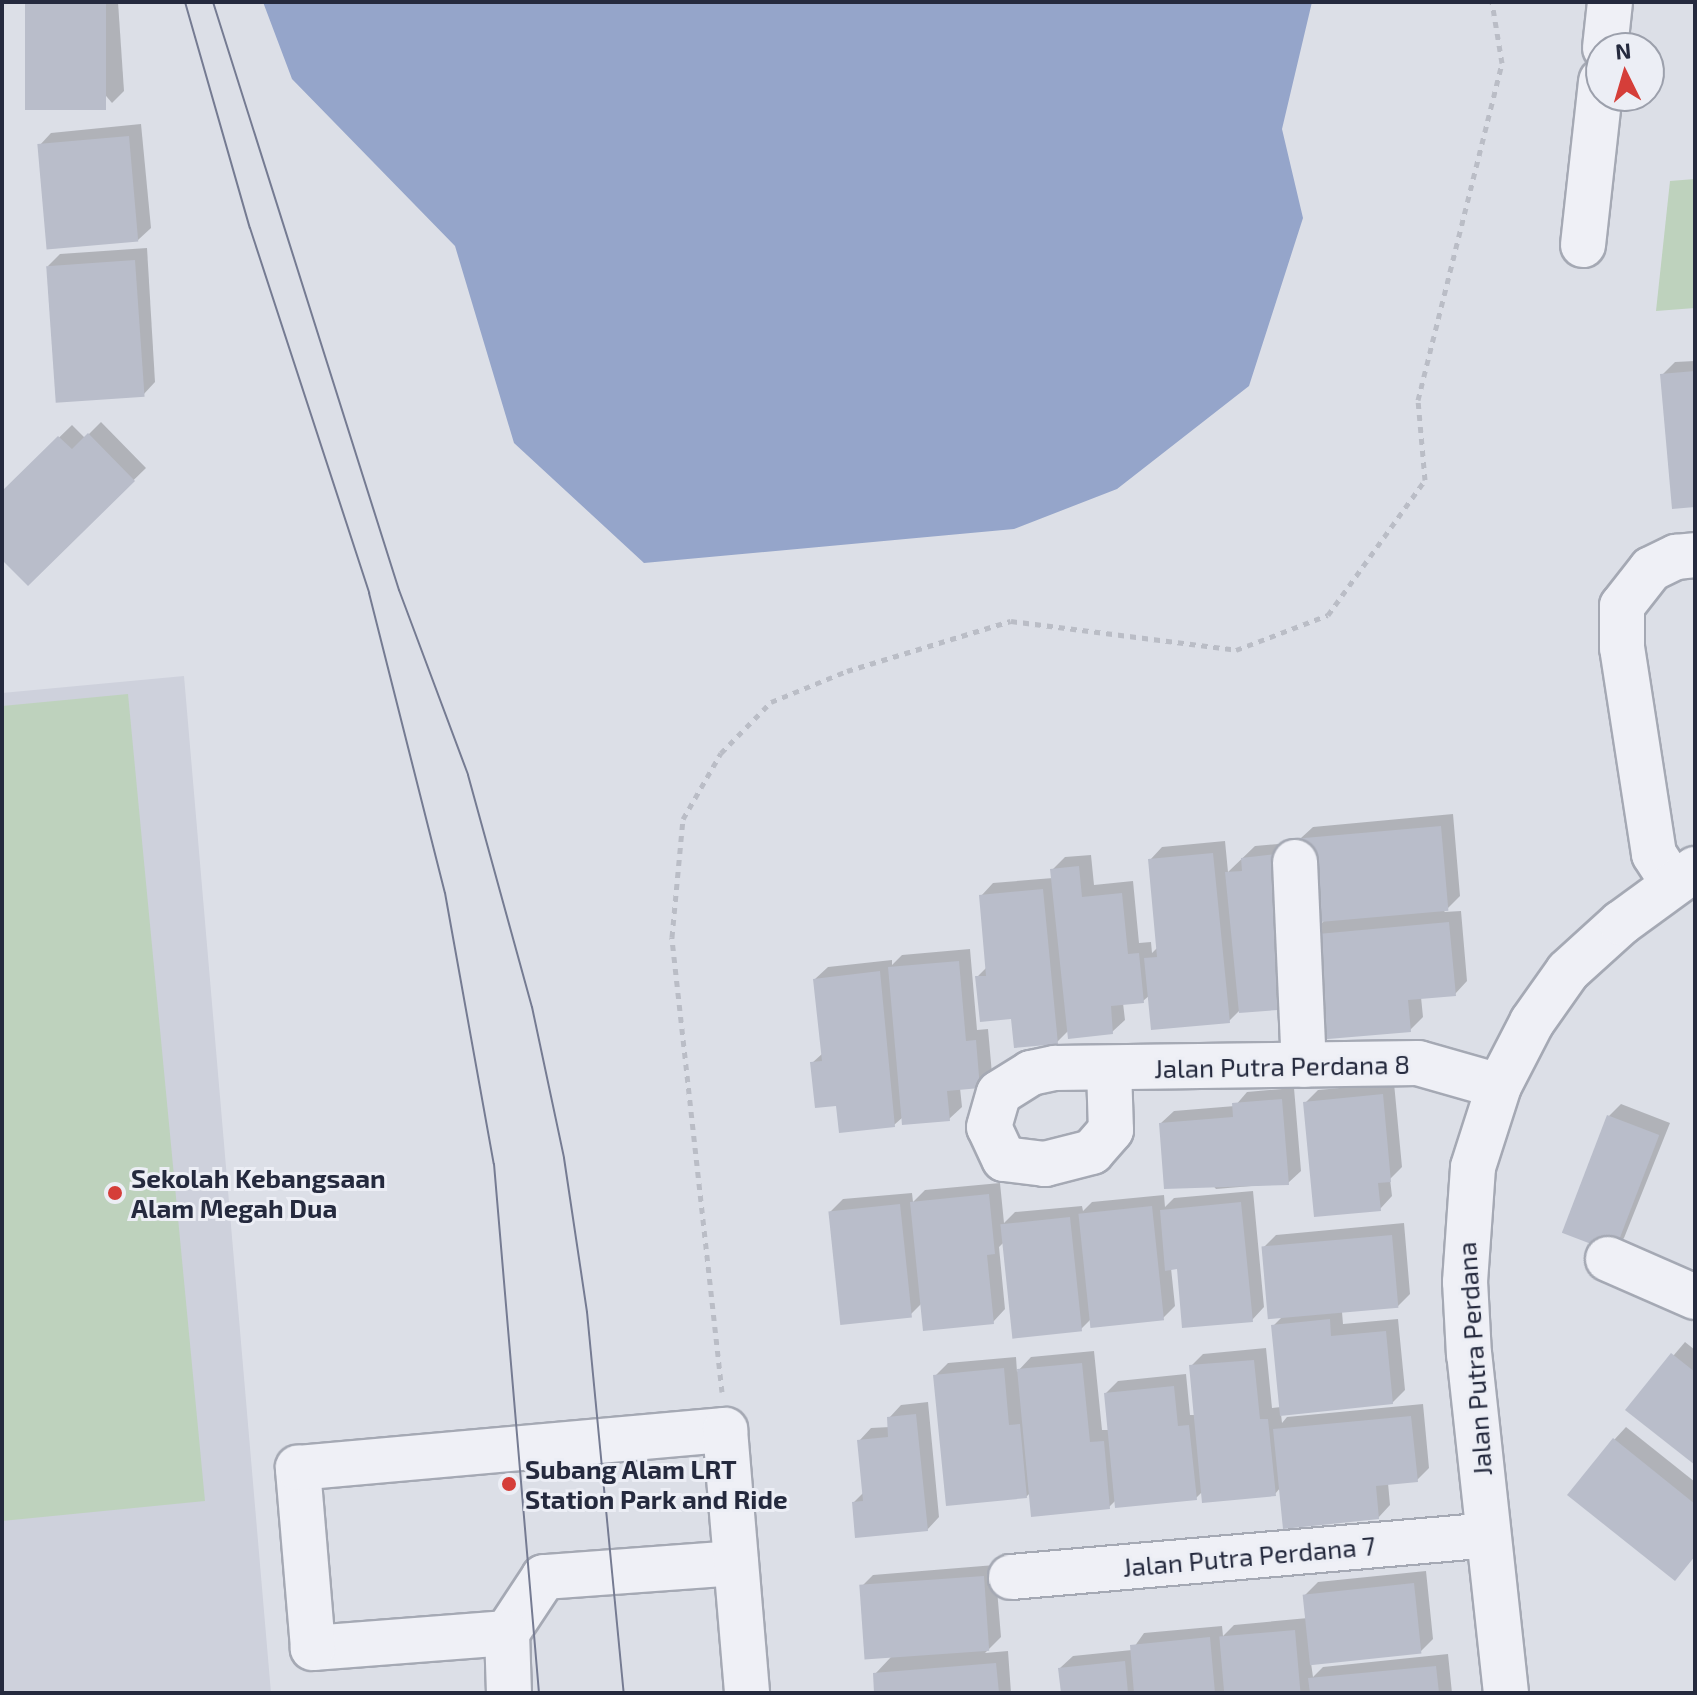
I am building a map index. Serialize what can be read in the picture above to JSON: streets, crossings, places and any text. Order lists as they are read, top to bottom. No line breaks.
{"streets":{"street":["Jalan Putra Perdana 8","Jalan Putra Perdana","Jalan Putra Perdana 7"]},"crossings":[["Jalan Putra Perdana 8","Jalan Putra Perdana"],["Jalan Putra Perdana","Jalan Putra Perdana 7"]],"places":["Sekolah Kebangsaan Alam Megah Dua","Subang Alam LRT Station Park and Ride"],"north":"top"}
